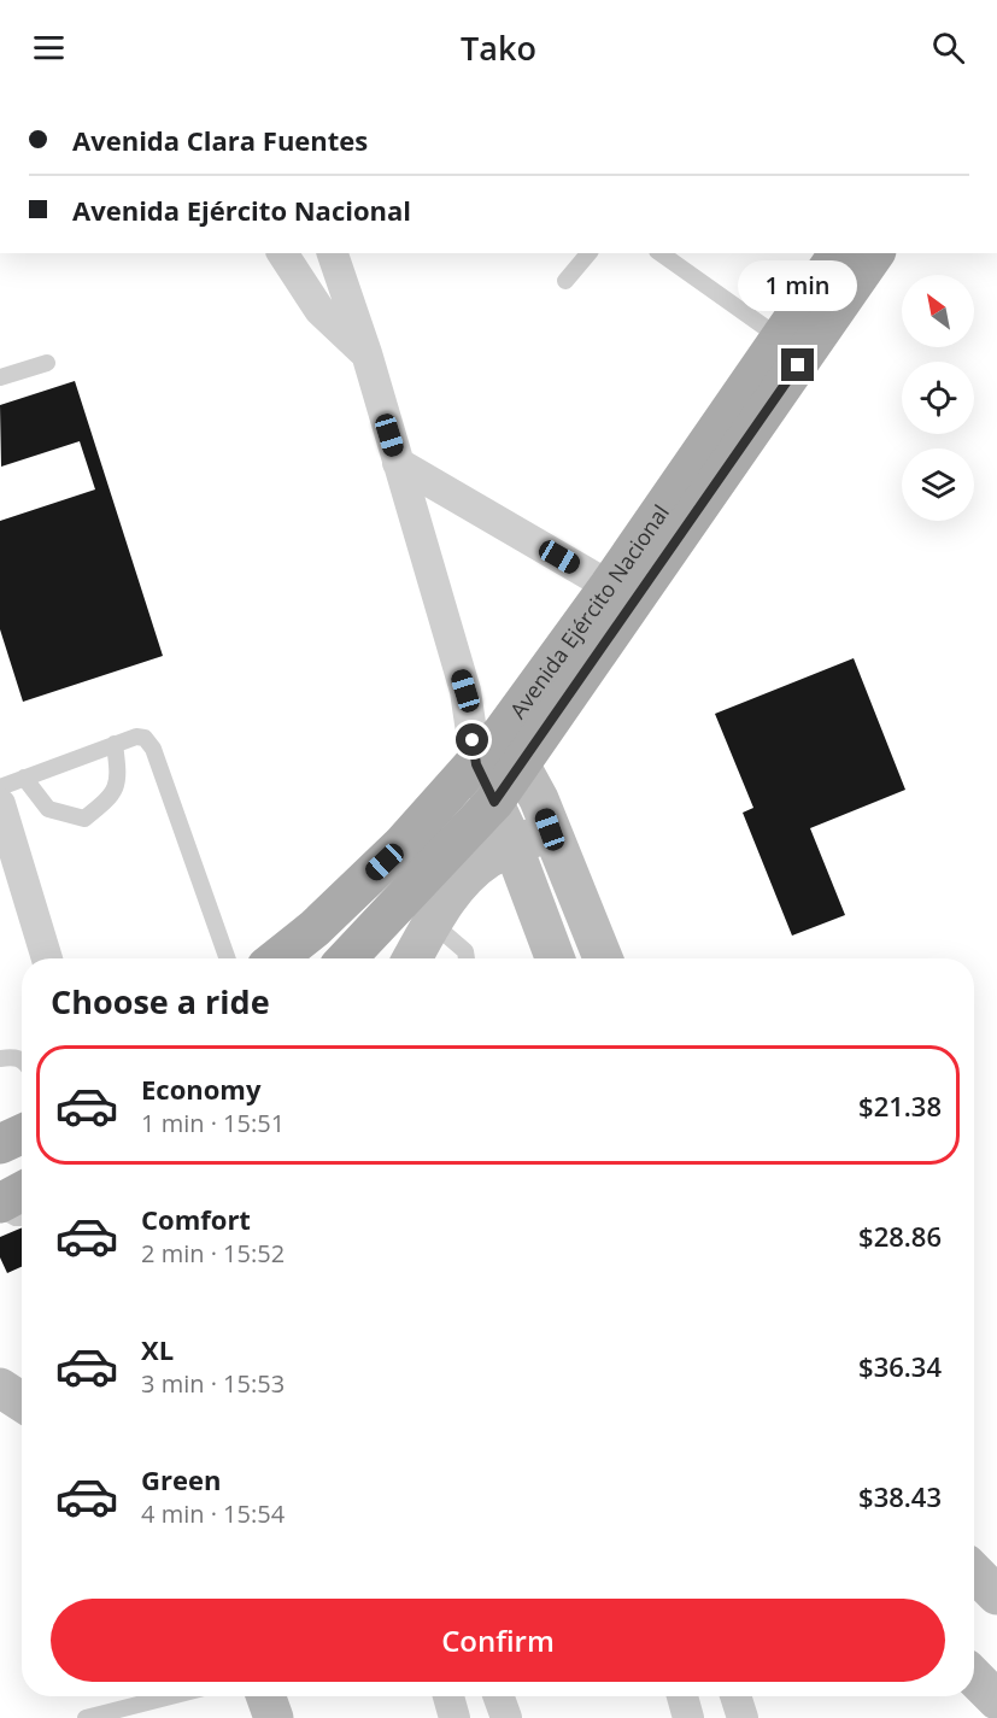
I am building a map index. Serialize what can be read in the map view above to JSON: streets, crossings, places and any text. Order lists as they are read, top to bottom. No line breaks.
{"streets":{"main road":["Avenida Ejército Nacional"]},"north":"top left","page":{"header":"Tako","banner":["Avenida Clara Fuentes","Avenida Ejército Nacional"],"bubble":"1 min","heading":"Choose a ride","list":[{"name":"Economy","note":"1 min · 15:51","value":"$21.38"},{"name":"Comfort","note":"2 min · 15:52","value":"$28.86"},{"name":"XL","note":"3 min · 15:53","value":"$36.34"},{"name":"Green","note":"4 min · 15:54","value":"$38.43"}],"buttons":"Confirm"}}
